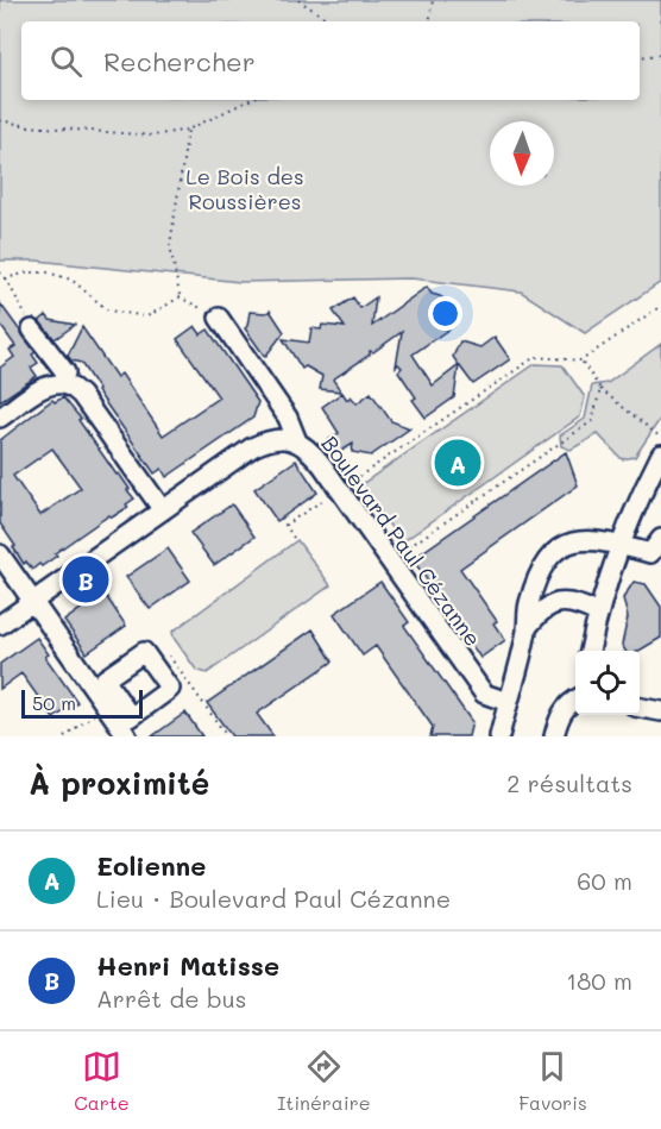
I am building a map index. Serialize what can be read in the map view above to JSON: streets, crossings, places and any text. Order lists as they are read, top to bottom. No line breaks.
{"streets":{"street":["Boulevard Paul Cézanne"]},"parks":["Le Bois des Roussières"],"scale_bar":"50 m","north":"bottom","page":{"search":"Rechercher","pins":["A","B"],"scale":"50 m","heading":["À proximité","2 résultats"],"list":[{"mark":"A","name":"Eolienne","note":"Lieu · Boulevard Paul Cézanne","value":"60 m"},{"mark":"B","name":"Henri Matisse","note":"Arrêt de bus","value":"180 m"}],"nav":["Carte","Itinéraire","Favoris"]}}
